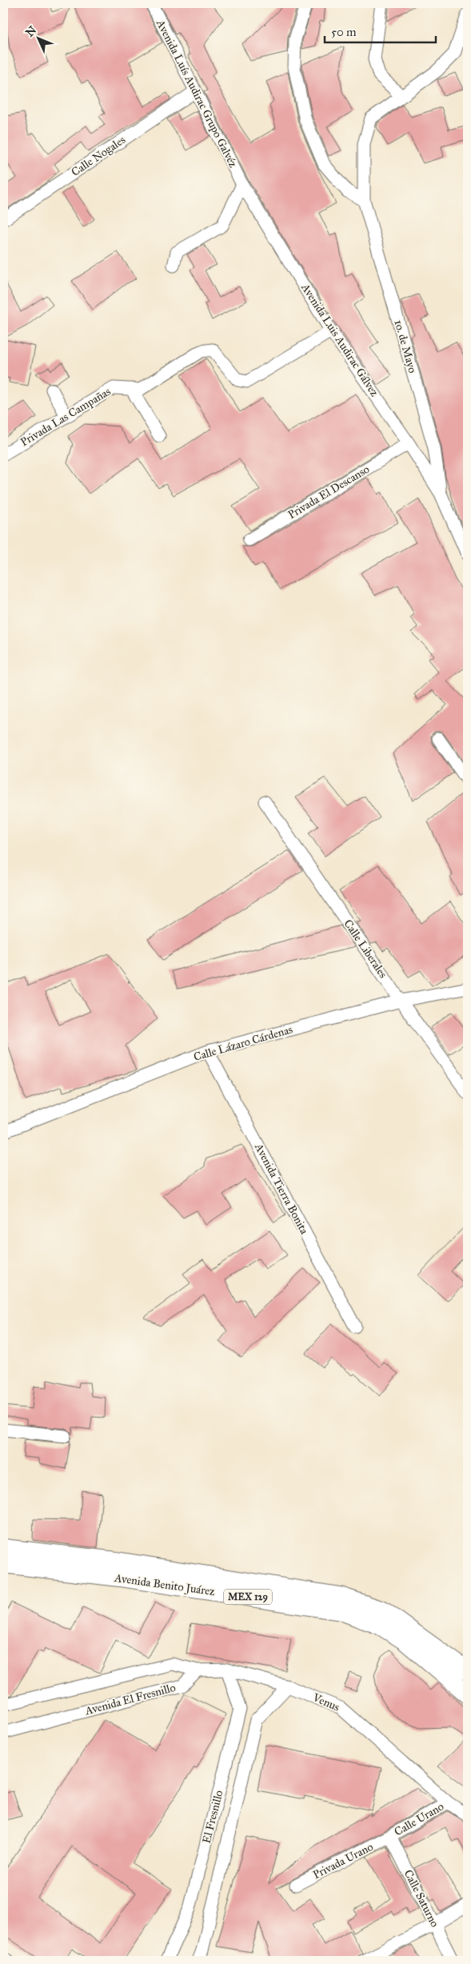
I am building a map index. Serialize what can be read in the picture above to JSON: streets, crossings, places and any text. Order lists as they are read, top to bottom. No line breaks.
{"streets":{"main road":["Avenida Benito Juárez","MEX 129"],"street":["Avenida Luís Audirac Grupo Galvéz","Calle Nogales","Avenida Luis Audirac Gálvez","1o. de Mayo","Privada Las Campañas","Privada El Descanso","Calle Liberales","Calle Lázaro Cárdenas","Avenida Tierra Bonita","Avenida El Fresnillo","Venus","El Fresnillo","Calle Urano","Privada Urano","Calle Saturno"]},"crossings":[["Avenida Luís Audirac Grupo Galvéz","Calle Nogales"],["Avenida Luís Audirac Grupo Galvéz","Avenida Luis Audirac Gálvez"],["Avenida Luis Audirac Gálvez","1o. de Mayo"],["Avenida Luis Audirac Gálvez","Privada Las Campañas"],["Avenida Luis Audirac Gálvez","Privada El Descanso"],["Calle Liberales","Calle Lázaro Cárdenas"],["Calle Lázaro Cárdenas","Avenida Tierra Bonita"],["Avenida El Fresnillo","Venus"],["Venus","El Fresnillo"],["Venus","Calle Urano"],["Calle Urano","Privada Urano"],["Calle Urano","Calle Saturno"],["Privada Urano","Calle Saturno"]],"scale_bar":"50 m","north":"top left"}
